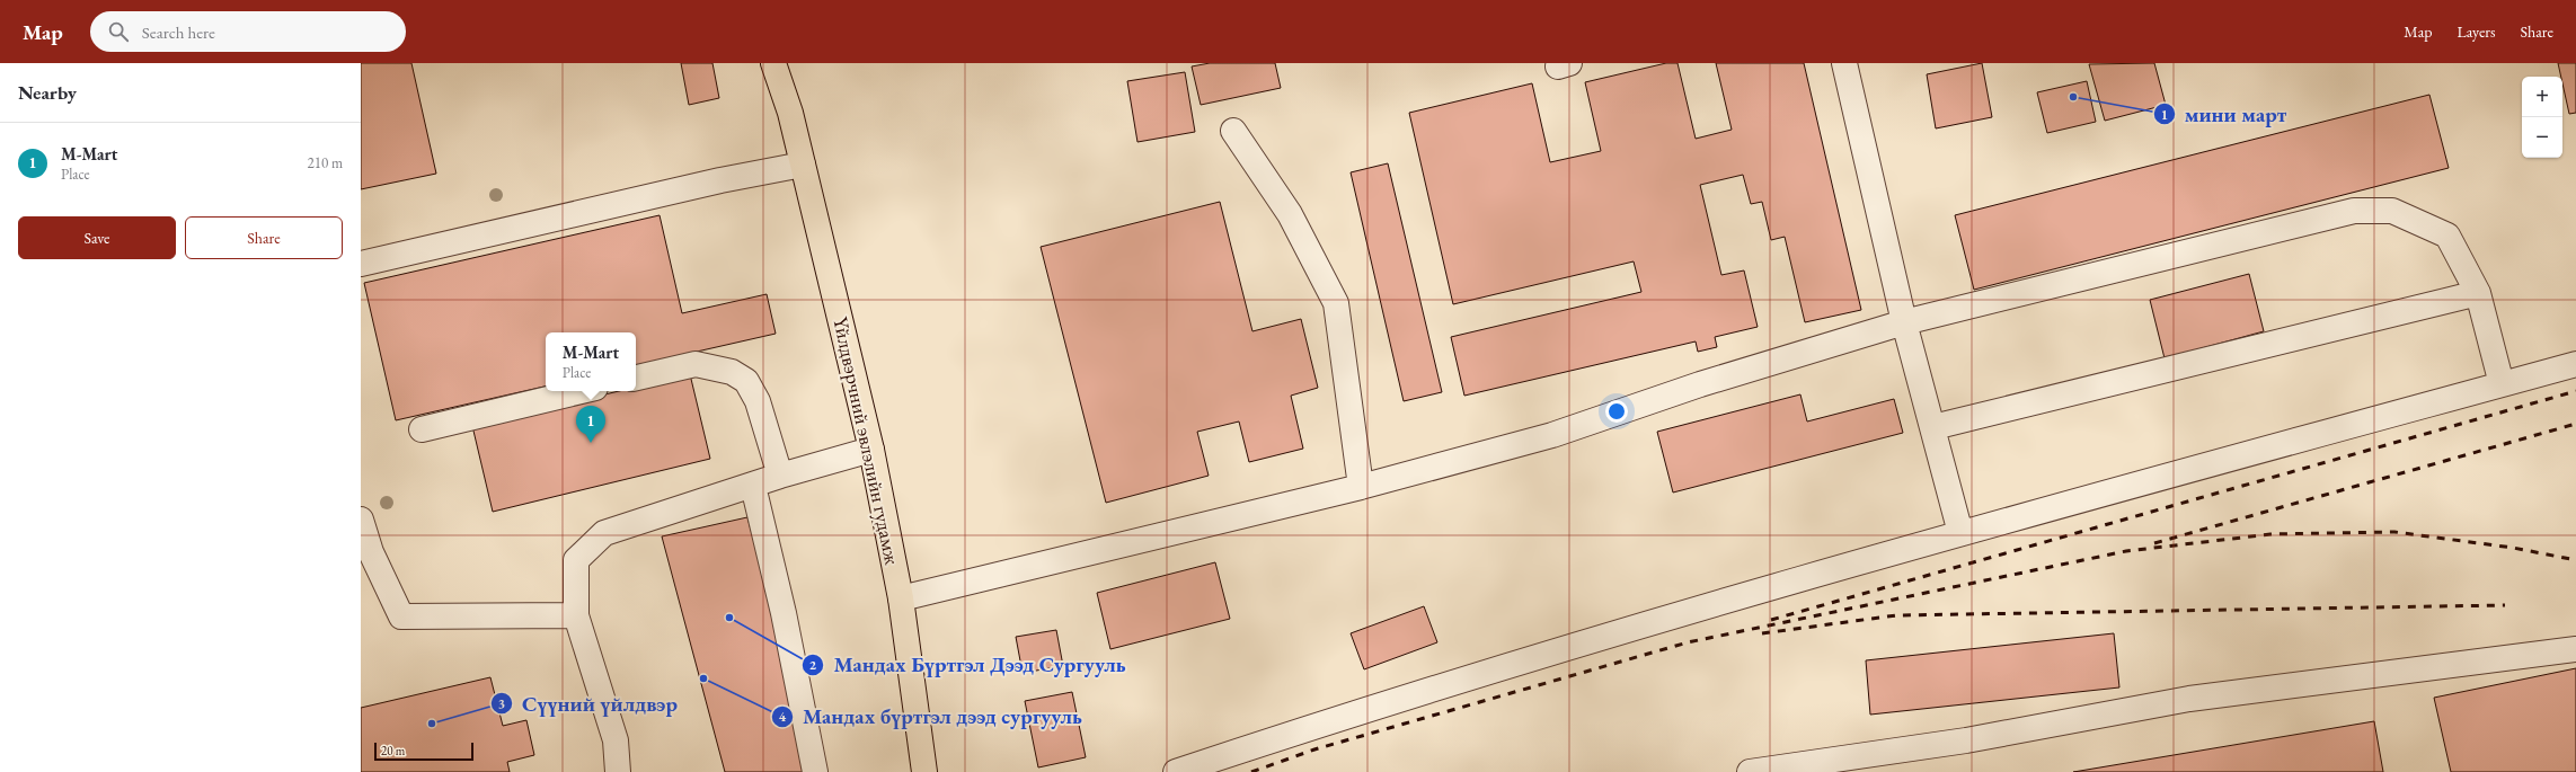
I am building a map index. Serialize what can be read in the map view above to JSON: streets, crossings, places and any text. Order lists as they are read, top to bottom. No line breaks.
{"streets":{"main road":["Үйлдвэрчний эвлэлийн гудамж"]},"places":["мини март","Мандах Бүртгэл Дээд Сургууль","Мандах бүртгэл дээд сургууль","Сүүний үйлдвэр"],"scale_bar":"20 m","page":{"header":"Map","search":"Search here","nav":["Map","Layers","Share"],"heading":"Nearby","map_buttons":["+","−"],"list":[{"mark":"1","name":"M-Mart","note":"Place","value":"210 m"}],"buttons":["Save","Share"],"popup":["M-Mart","Place"],"pins":"1","scale":"20 m"}}
